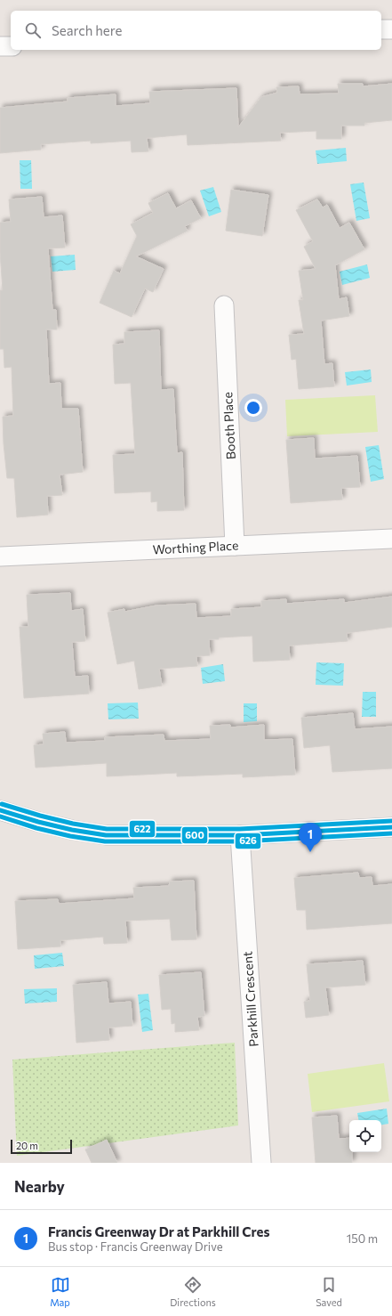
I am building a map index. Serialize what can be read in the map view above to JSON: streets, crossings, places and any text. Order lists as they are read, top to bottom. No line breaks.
{"streets":{"street":["Booth Place","Worthing Place","Parkhill Crescent"]},"crossings":[["Booth Place","Worthing Place"]],"lines":["transit line 622","transit line 600","transit line 626"],"scale_bar":"20 m","page":{"search":"Search here","pins":"1","scale":"20 m","heading":"Nearby","list":[{"mark":"1","name":"Francis Greenway Dr at Parkhill Cres","note":"Bus stop · Francis Greenway Drive","value":"150 m"}],"nav":["Map","Directions","Saved"]}}
